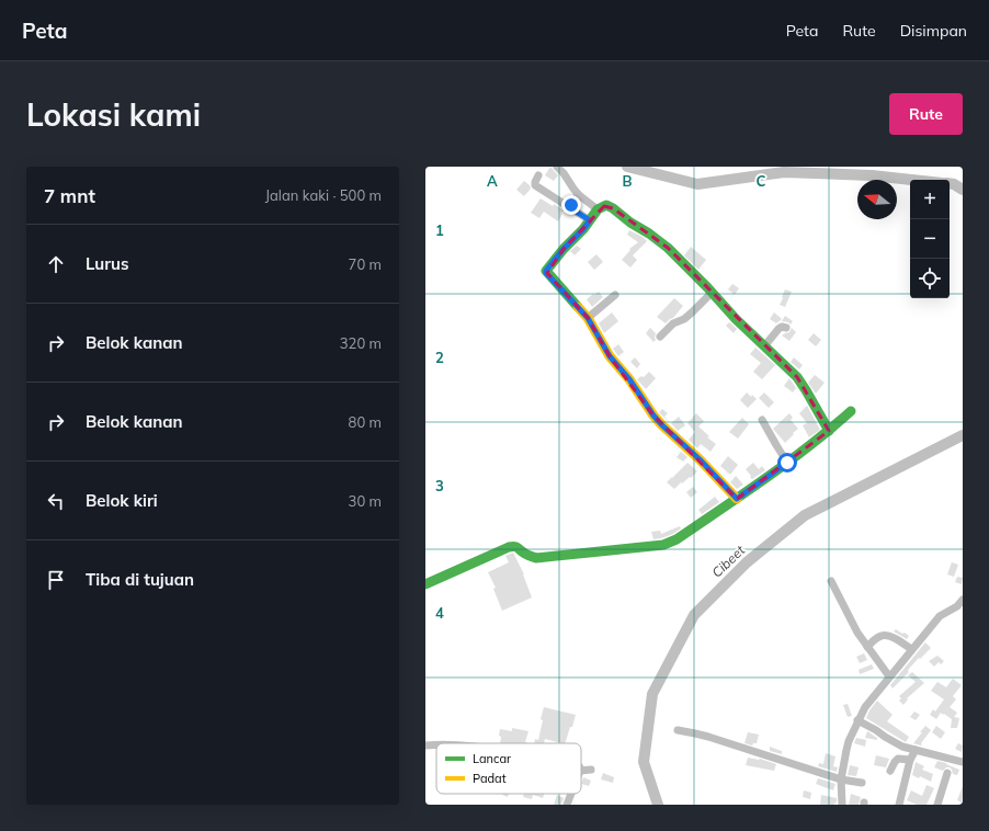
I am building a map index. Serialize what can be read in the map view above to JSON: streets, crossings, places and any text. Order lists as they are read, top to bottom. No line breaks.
{"water":["Cibeet"],"legend":["Lancar","Padat"],"north":"left","page":{"header":"Peta","nav":["Peta","Rute","Disimpan"],"buttons":"Rute","title":"Lokasi kami","heading":["7 mnt","Jalan kaki · 500 m"],"map_buttons":["+","−"],"list":[["Lurus","70 m"],["Belok kanan","320 m"],["Belok kanan","80 m"],["Belok kiri","30 m"],"Tiba di tujuan"]},"grid":{"columns":["A","B","C"],"rows":["1","2","3","4"]}}
